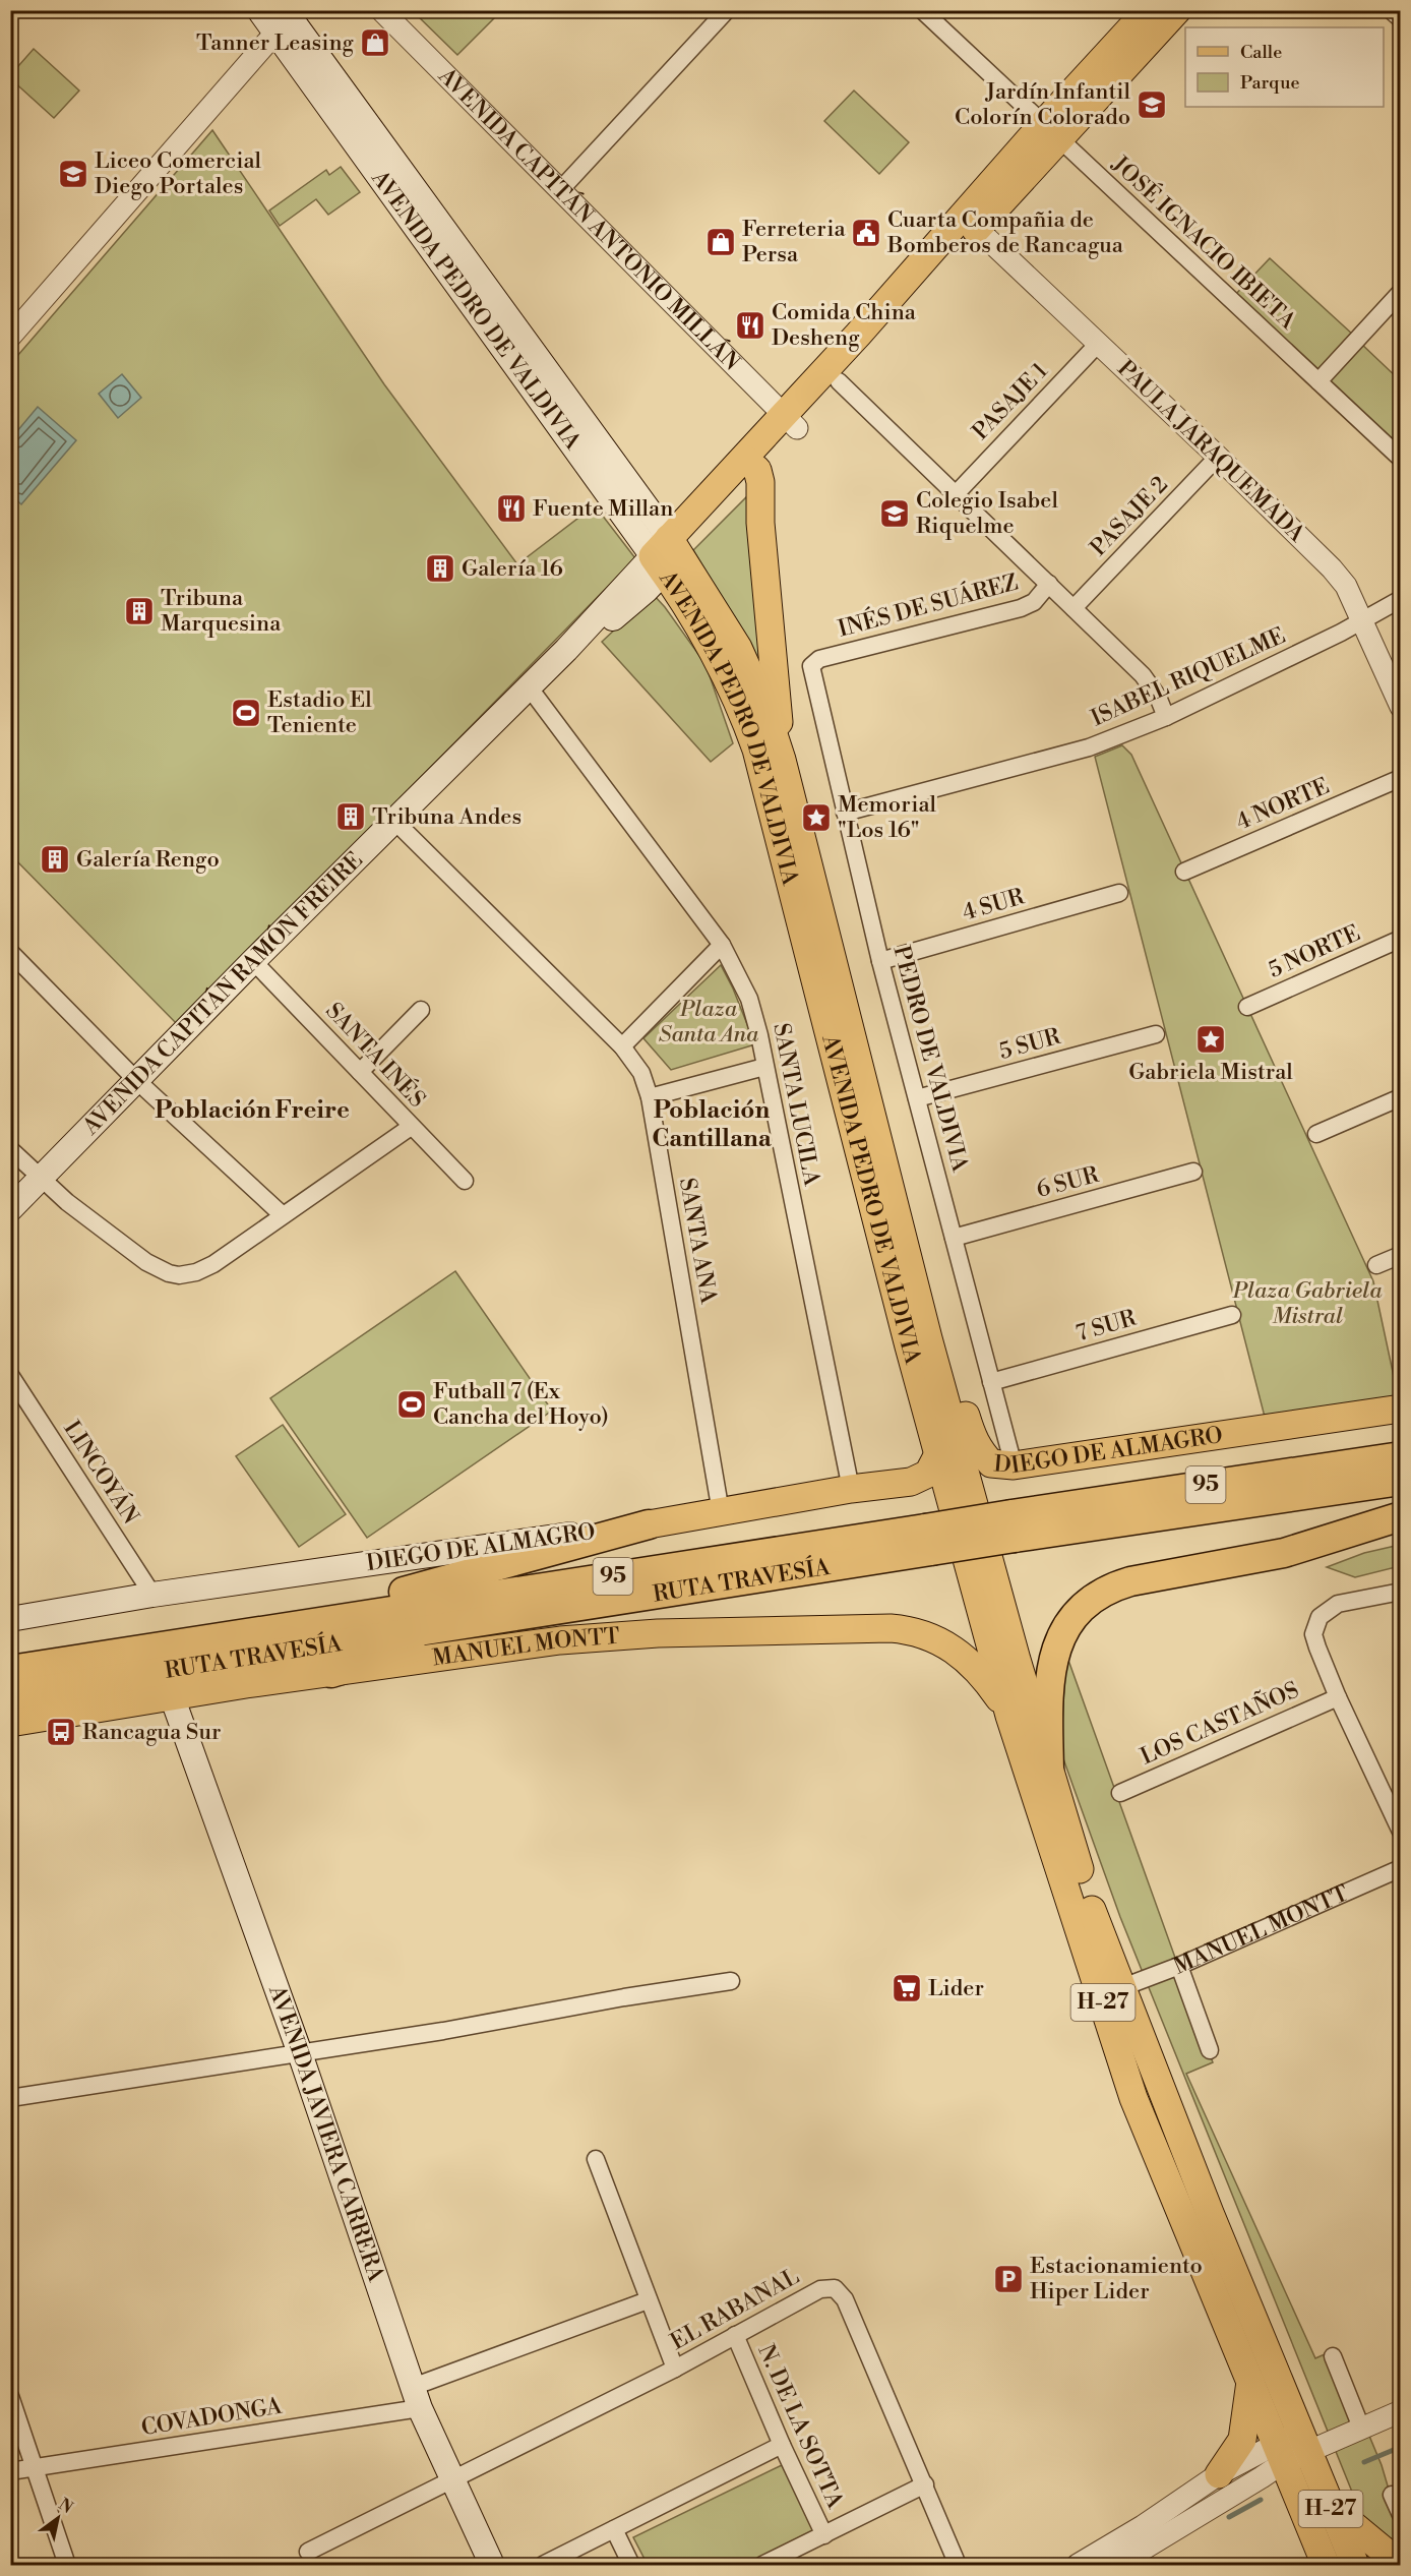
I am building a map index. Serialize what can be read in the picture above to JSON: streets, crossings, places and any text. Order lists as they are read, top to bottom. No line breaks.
{"streets":{"highway":["95","RUTA TRAVESÍA"],"main road":["AVENIDA PEDRO DE VALDIVIA","AVENIDA CAPITÁN RAMÓN FREIRE","DIEGO DE ALMAGRO","MANUEL MONTT","H-27","AVENIDA JAVIERA CARRERA"],"street":["AVENIDA CAPITÁN ANTONIO MILLÁN","JOSÉ IGNACIO IBIETA","PASAJE 1","PAULA JARAQUEMADA","PASAJE 2","INÉS DE SUÁREZ","ISABEL RIQUELME","4 NORTE","4 SUR","5 NORTE","5 SUR","SANTA INÉS","PEDRO DE VALDIVIA","SANTA LUCILA","6 SUR","SANTA ANA","7 SUR","LINCOYÁN","LOS CASTAÑOS","EL RABANAL","COVADONGA","N. DE LA SOTTA"]},"crossings":[["AVENIDA CAPITÁN ANTONIO MILLÁN","AVENIDA CAPITÁN RAMÓN FREIRE"],["JOSÉ IGNACIO IBIETA","AVENIDA CAPITÁN RAMÓN FREIRE"],["AVENIDA PEDRO DE VALDIVIA","AVENIDA CAPITÁN RAMÓN FREIRE"],["AVENIDA PEDRO DE VALDIVIA","DIEGO DE ALMAGRO"],["AVENIDA PEDRO DE VALDIVIA","H-27"],["PASAJE 1","PAULA JARAQUEMADA"],["PAULA JARAQUEMADA","PASAJE 2"],["PAULA JARAQUEMADA","ISABEL RIQUELME"],["PAULA JARAQUEMADA","AVENIDA CAPITÁN RAMÓN FREIRE"],["INÉS DE SUÁREZ","PEDRO DE VALDIVIA"],["ISABEL RIQUELME","PEDRO DE VALDIVIA"],["4 SUR","PEDRO DE VALDIVIA"],["AVENIDA CAPITÁN RAMÓN FREIRE","SANTA INÉS"],["AVENIDA CAPITÁN RAMÓN FREIRE","SANTA LUCILA"],["AVENIDA CAPITÁN RAMÓN FREIRE","SANTA ANA"],["5 SUR","PEDRO DE VALDIVIA"],["PEDRO DE VALDIVIA","6 SUR"],["PEDRO DE VALDIVIA","7 SUR"],["PEDRO DE VALDIVIA","DIEGO DE ALMAGRO"],["SANTA LUCILA","DIEGO DE ALMAGRO"],["SANTA ANA","DIEGO DE ALMAGRO"],["DIEGO DE ALMAGRO","LINCOYÁN"],["MANUEL MONTT","H-27"],["MANUEL MONTT","AVENIDA JAVIERA CARRERA"],["AVENIDA JAVIERA CARRERA","EL RABANAL"],["AVENIDA JAVIERA CARRERA","COVADONGA"],["EL RABANAL","N. DE LA SOTTA"]],"districts":["Población Freire","Población Cantillana"],"parks":["Plaza Santa Ana","Plaza Gabriela Mistral"],"places":{"shop":["Tanner Leasing","Ferreteria Persa"],"school or university":["Jardín Infantil Colorín Colorado","Liceo Comercial Diego Portales","Colegio Isabel Riquelme"],"public building":["Cuarta Compañia de Bomberos de Rancagua"],"restaurant":["Comida China Desheng","Fuente Millan"],"building":["Galería 16","Tribuna Marquesina","Tribuna Andes","Galería Rengo"],"sports":["Estadio El Teniente","Futball 7 (Ex Cancha del Hoyo)"],"place":["Memorial \"Los 16\"","Gabriela Mistral"],"bus stop":["Rancagua Sur"],"supermarket":["Lider"],"parking":["Estacionamiento Hiper Lider"]},"legend":["Calle","Parque"],"north":"top right"}
